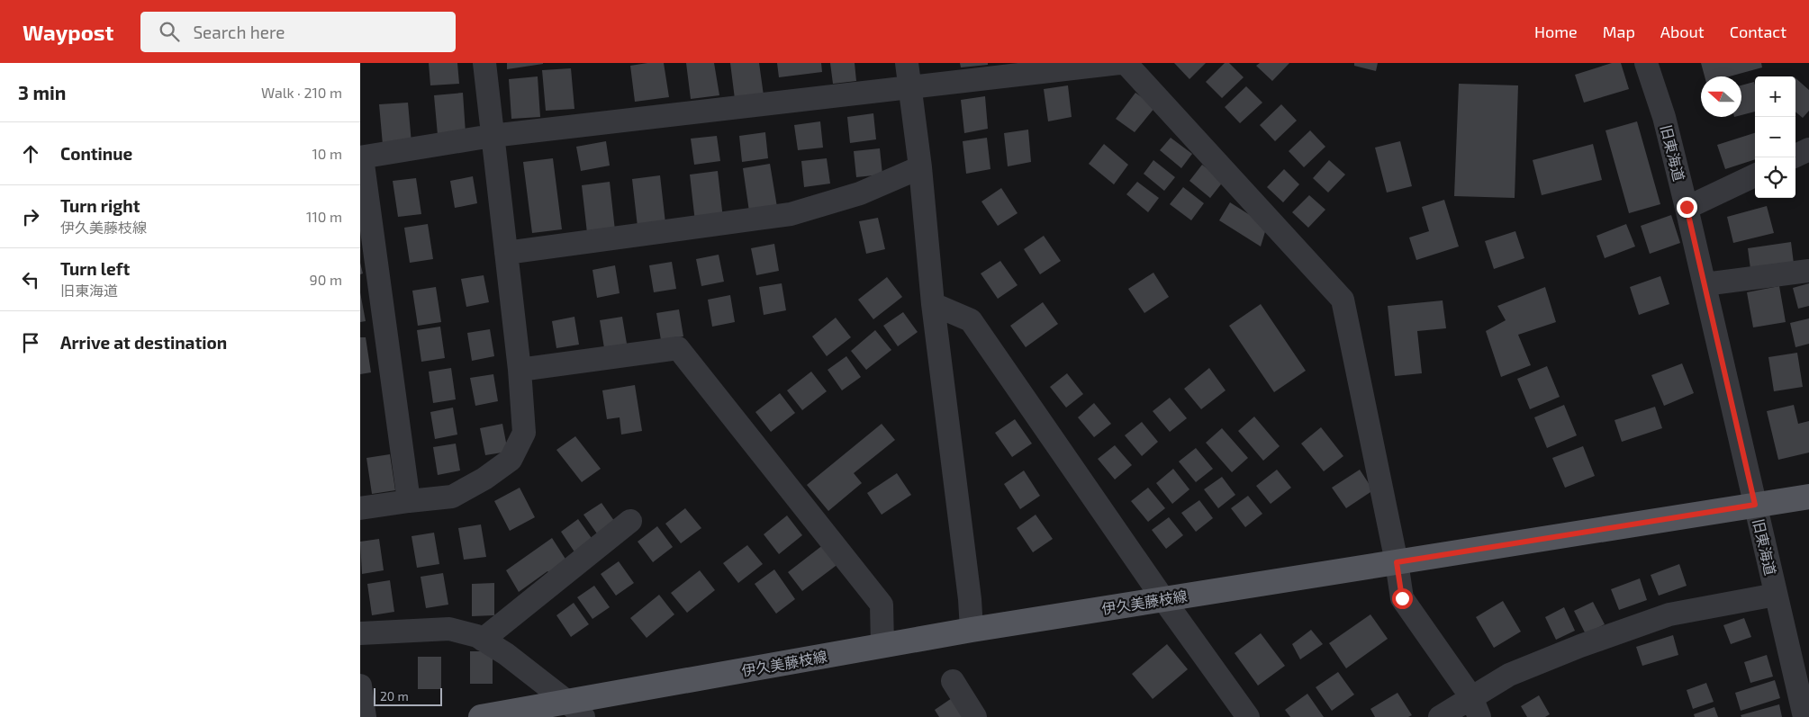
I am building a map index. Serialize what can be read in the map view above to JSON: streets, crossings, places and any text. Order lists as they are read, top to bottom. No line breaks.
{"streets":{"main road":["伊久美藤枝線"],"street":["旧東海道"]},"crossings":[["旧東海道","伊久美藤枝線"]],"scale_bar":"20 m","north":"left","page":{"header":"Waypost","search":"Search here","nav":["Home","Map","About","Contact"],"heading":["3 min","Walk · 210 m"],"map_buttons":["+","−"],"list":[["Continue","10 m"],["Turn right","伊久美藤枝線","110 m"],["Turn left","旧東海道","90 m"],"Arrive at destination"],"scale":"20 m"}}
